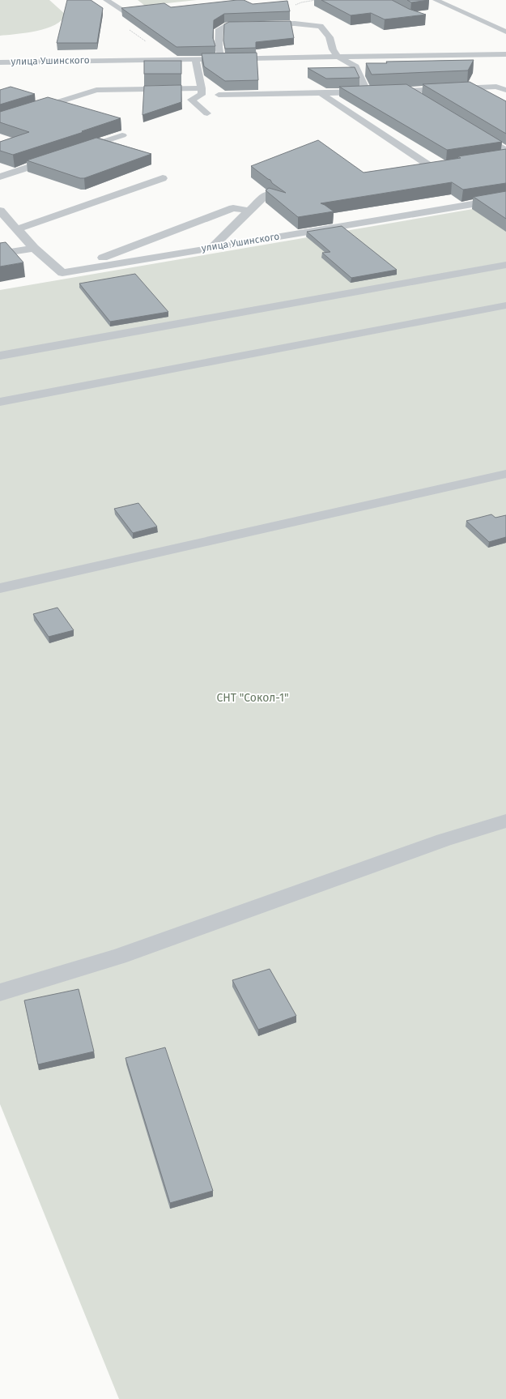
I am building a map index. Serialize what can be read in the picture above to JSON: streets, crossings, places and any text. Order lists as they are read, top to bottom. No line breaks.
{"streets":{"street":["улица Ушинского"]},"parks":["СНТ \"Сокол-1\""]}
